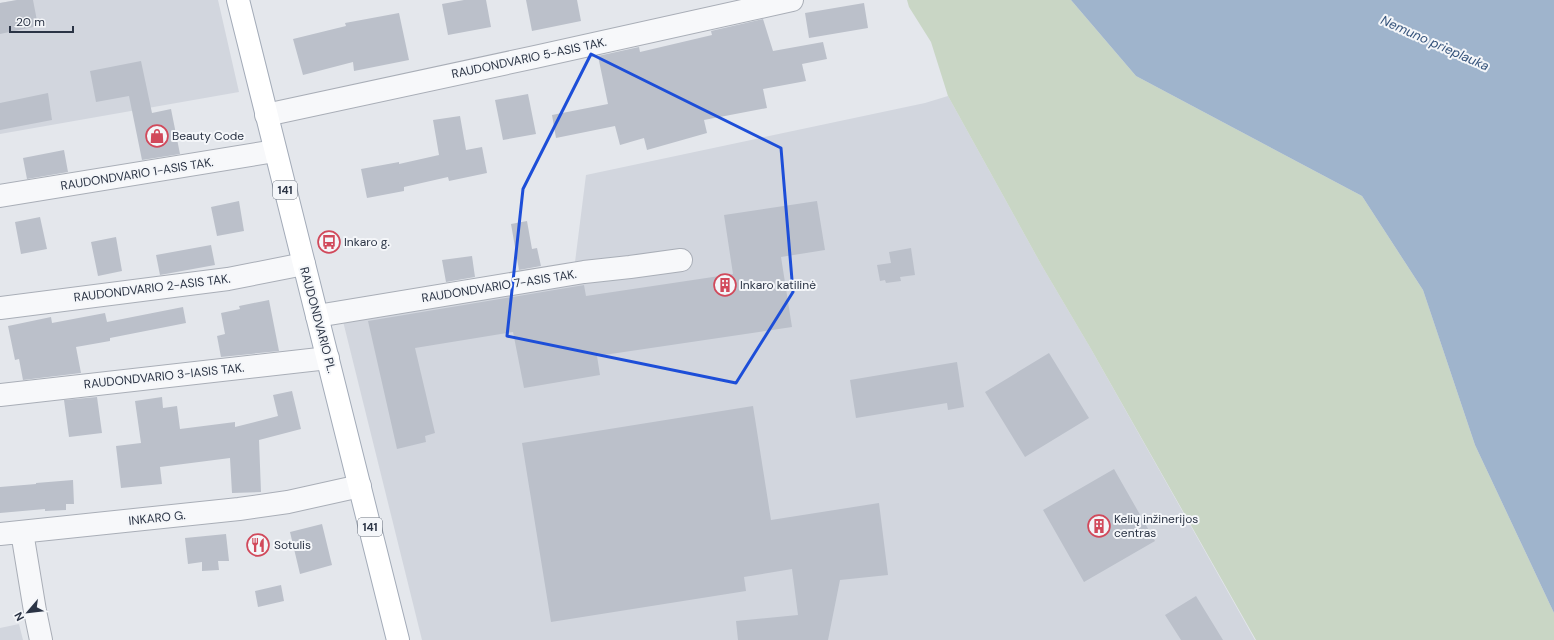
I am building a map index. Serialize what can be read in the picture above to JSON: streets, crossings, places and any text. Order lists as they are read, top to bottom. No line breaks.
{"streets":{"main road":["141","RAUDONDVARIO PL."],"street":["RAUDONDVARIO 5-ASIS TAK.","RAUDONDVARIO 1-ASIS TAK.","RAUDONDVARIO 7-ASIS TAK.","RAUDONDVARIO 2-ASIS TAK.","RAUDONDVARIO 3-IASIS TAK.","INKARO G."]},"crossings":[["RAUDONDVARIO 5-ASIS TAK.","RAUDONDVARIO PL."],["RAUDONDVARIO 1-ASIS TAK.","RAUDONDVARIO PL."],["RAUDONDVARIO 7-ASIS TAK.","RAUDONDVARIO PL."],["RAUDONDVARIO 2-ASIS TAK.","RAUDONDVARIO PL."],["RAUDONDVARIO PL.","RAUDONDVARIO 3-IASIS TAK."],["RAUDONDVARIO PL.","INKARO G."]],"water":["Nemuno prieplauka"],"places":{"shop":["Beauty Code"],"bus stop":["Inkaro g."],"building":["Inkaro katilinė","Kelių inžinerijos centras"],"restaurant":["Sotulis"]},"scale_bar":"20 m","north":"bottom left"}
